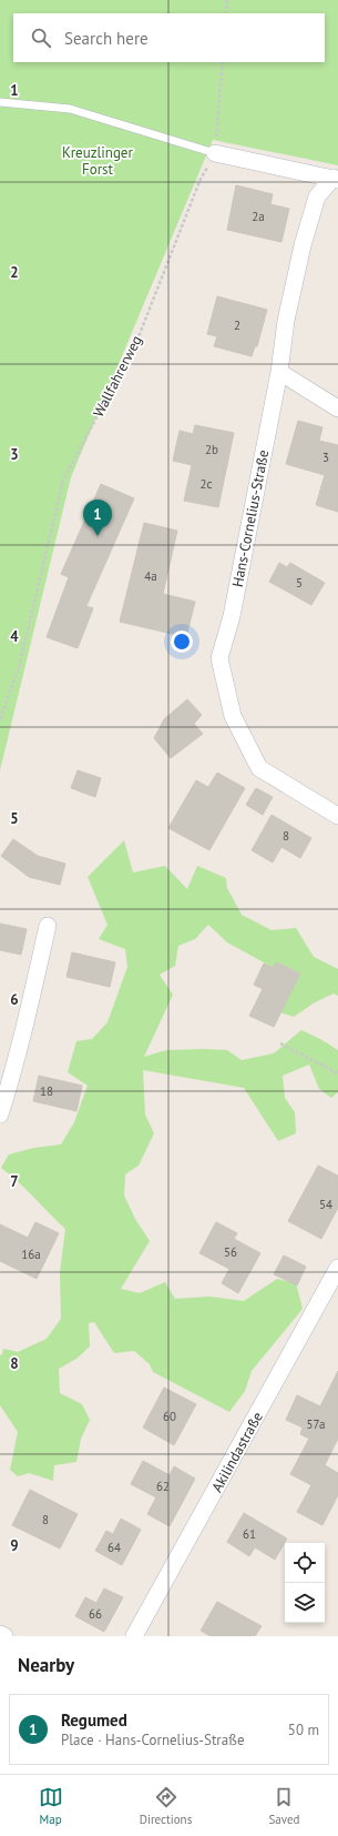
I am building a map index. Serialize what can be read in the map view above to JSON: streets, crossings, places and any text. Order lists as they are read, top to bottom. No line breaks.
{"streets":{"street":["Hans-Cornelius-Straße","Akilindastraße"],"path":["Wallfahrerweg"]},"parks":["Kreuzlinger Forst"],"house_numbers":["2a","2","2b","3","2c","4a","5","8","18","54","56","16a","60","57a","62","8","61","64","66"],"page":{"search":"Search here","pins":"1","heading":"Nearby","list":[{"mark":"1","name":"Regumed","note":"Place · Hans-Cornelius-Straße","value":"50 m"}],"nav":["Map","Directions","Saved"]},"grid":{"rows":["1","2","3","4","5","6","7","8","9"]}}
